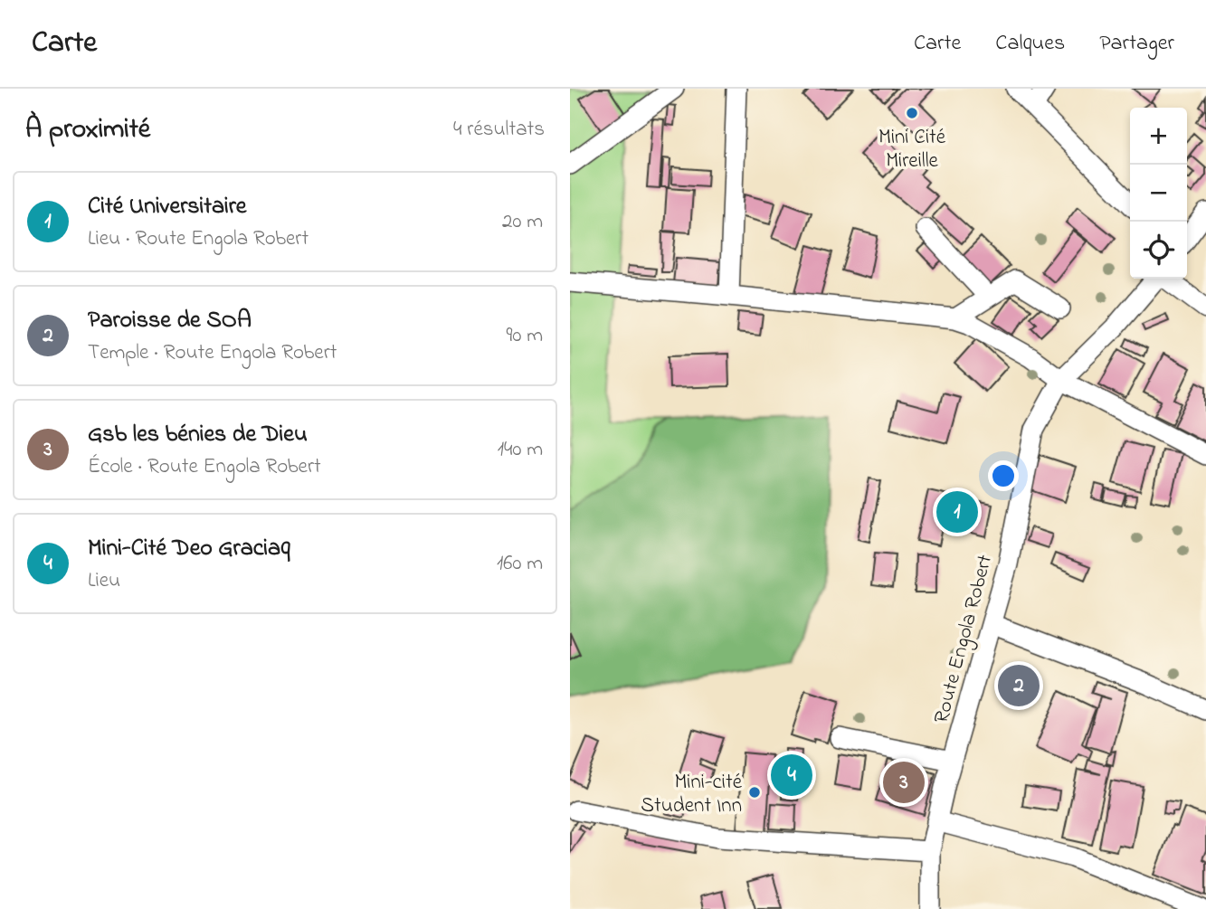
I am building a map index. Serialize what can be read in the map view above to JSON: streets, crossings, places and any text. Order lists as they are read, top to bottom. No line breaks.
{"streets":{"street":["Route Engola Robert"]},"places":["Mini Cité Mireille","Mini-cité Student Inn"],"page":{"header":"Carte","nav":["Carte","Calques","Partager"],"heading":["À proximité","4 résultats"],"map_buttons":["+","−"],"list":[{"mark":"1","name":"Cité Universitaire","note":"Lieu · Route Engola Robert","value":"20 m"},{"mark":"2","name":"Paroisse de SOA","note":"Temple · Route Engola Robert","value":"90 m"},{"mark":"3","name":"Gsb les bénies de Dieu","note":"École · Route Engola Robert","value":"140 m"},{"mark":"4","name":"Mini-Cité Deo Graciaq","note":"Lieu","value":"160 m"}],"pins":["1","2","4","3"]}}
